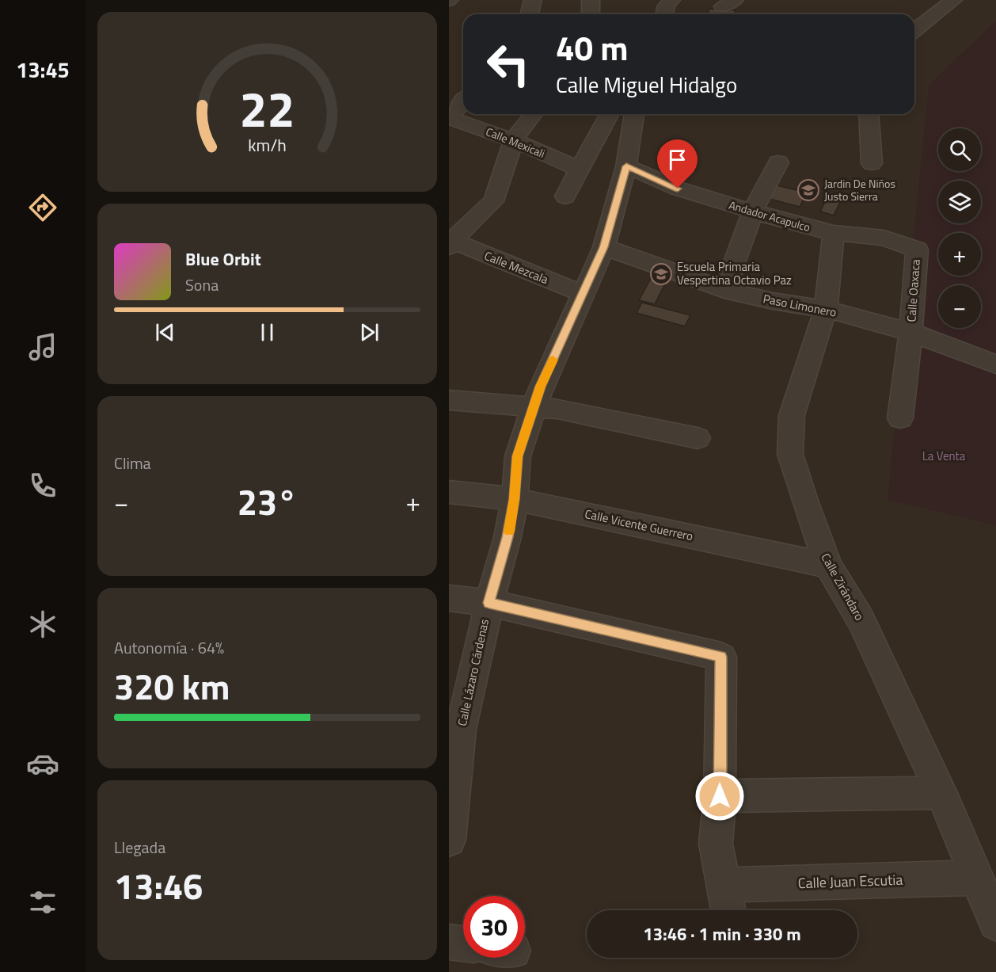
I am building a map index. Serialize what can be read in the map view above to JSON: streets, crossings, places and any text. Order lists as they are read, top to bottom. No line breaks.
{"streets":{"street":["Calle Mexicali","Andador Acapulco","Calle Mezcala","Calle Oaxaca","Paso Limonero","Calle Vicente Guerrero","Calle Zirándaro","Calle Lázaro Cárdenas","Calle Juan Escutia"]},"crossings":[["Andador Acapulco","Calle Oaxaca"],["Andador Acapulco","Calle Zirándaro"],["Andador Acapulco","Calle Lázaro Cárdenas"],["Calle Mezcala","Calle Lázaro Cárdenas"],["Calle Oaxaca","Paso Limonero"],["Paso Limonero","Calle Zirándaro"],["Paso Limonero","Calle Lázaro Cárdenas"],["Calle Vicente Guerrero","Calle Zirándaro"],["Calle Vicente Guerrero","Calle Lázaro Cárdenas"],["Calle Zirándaro","Calle Juan Escutia"]],"parks":["La Venta"],"places":{"school or university":["Jardin De Niños Justo Sierra","Escuela Primaria Vespertina Octavio Paz"]},"page":{"tabs":"13:45","turn":["40 m","Calle Miguel Hidalgo"],"map_buttons":["+","−"],"song":["Blue Orbit","Sona"],"tile":["Clima",["Autonomía · 64%","320 km"],["Llegada","13:46"]],"heat":["−","23°","+"],"limit":"30","trip":"13:46 · 1 min · 330 m","gauge":["22","km/h"]}}
